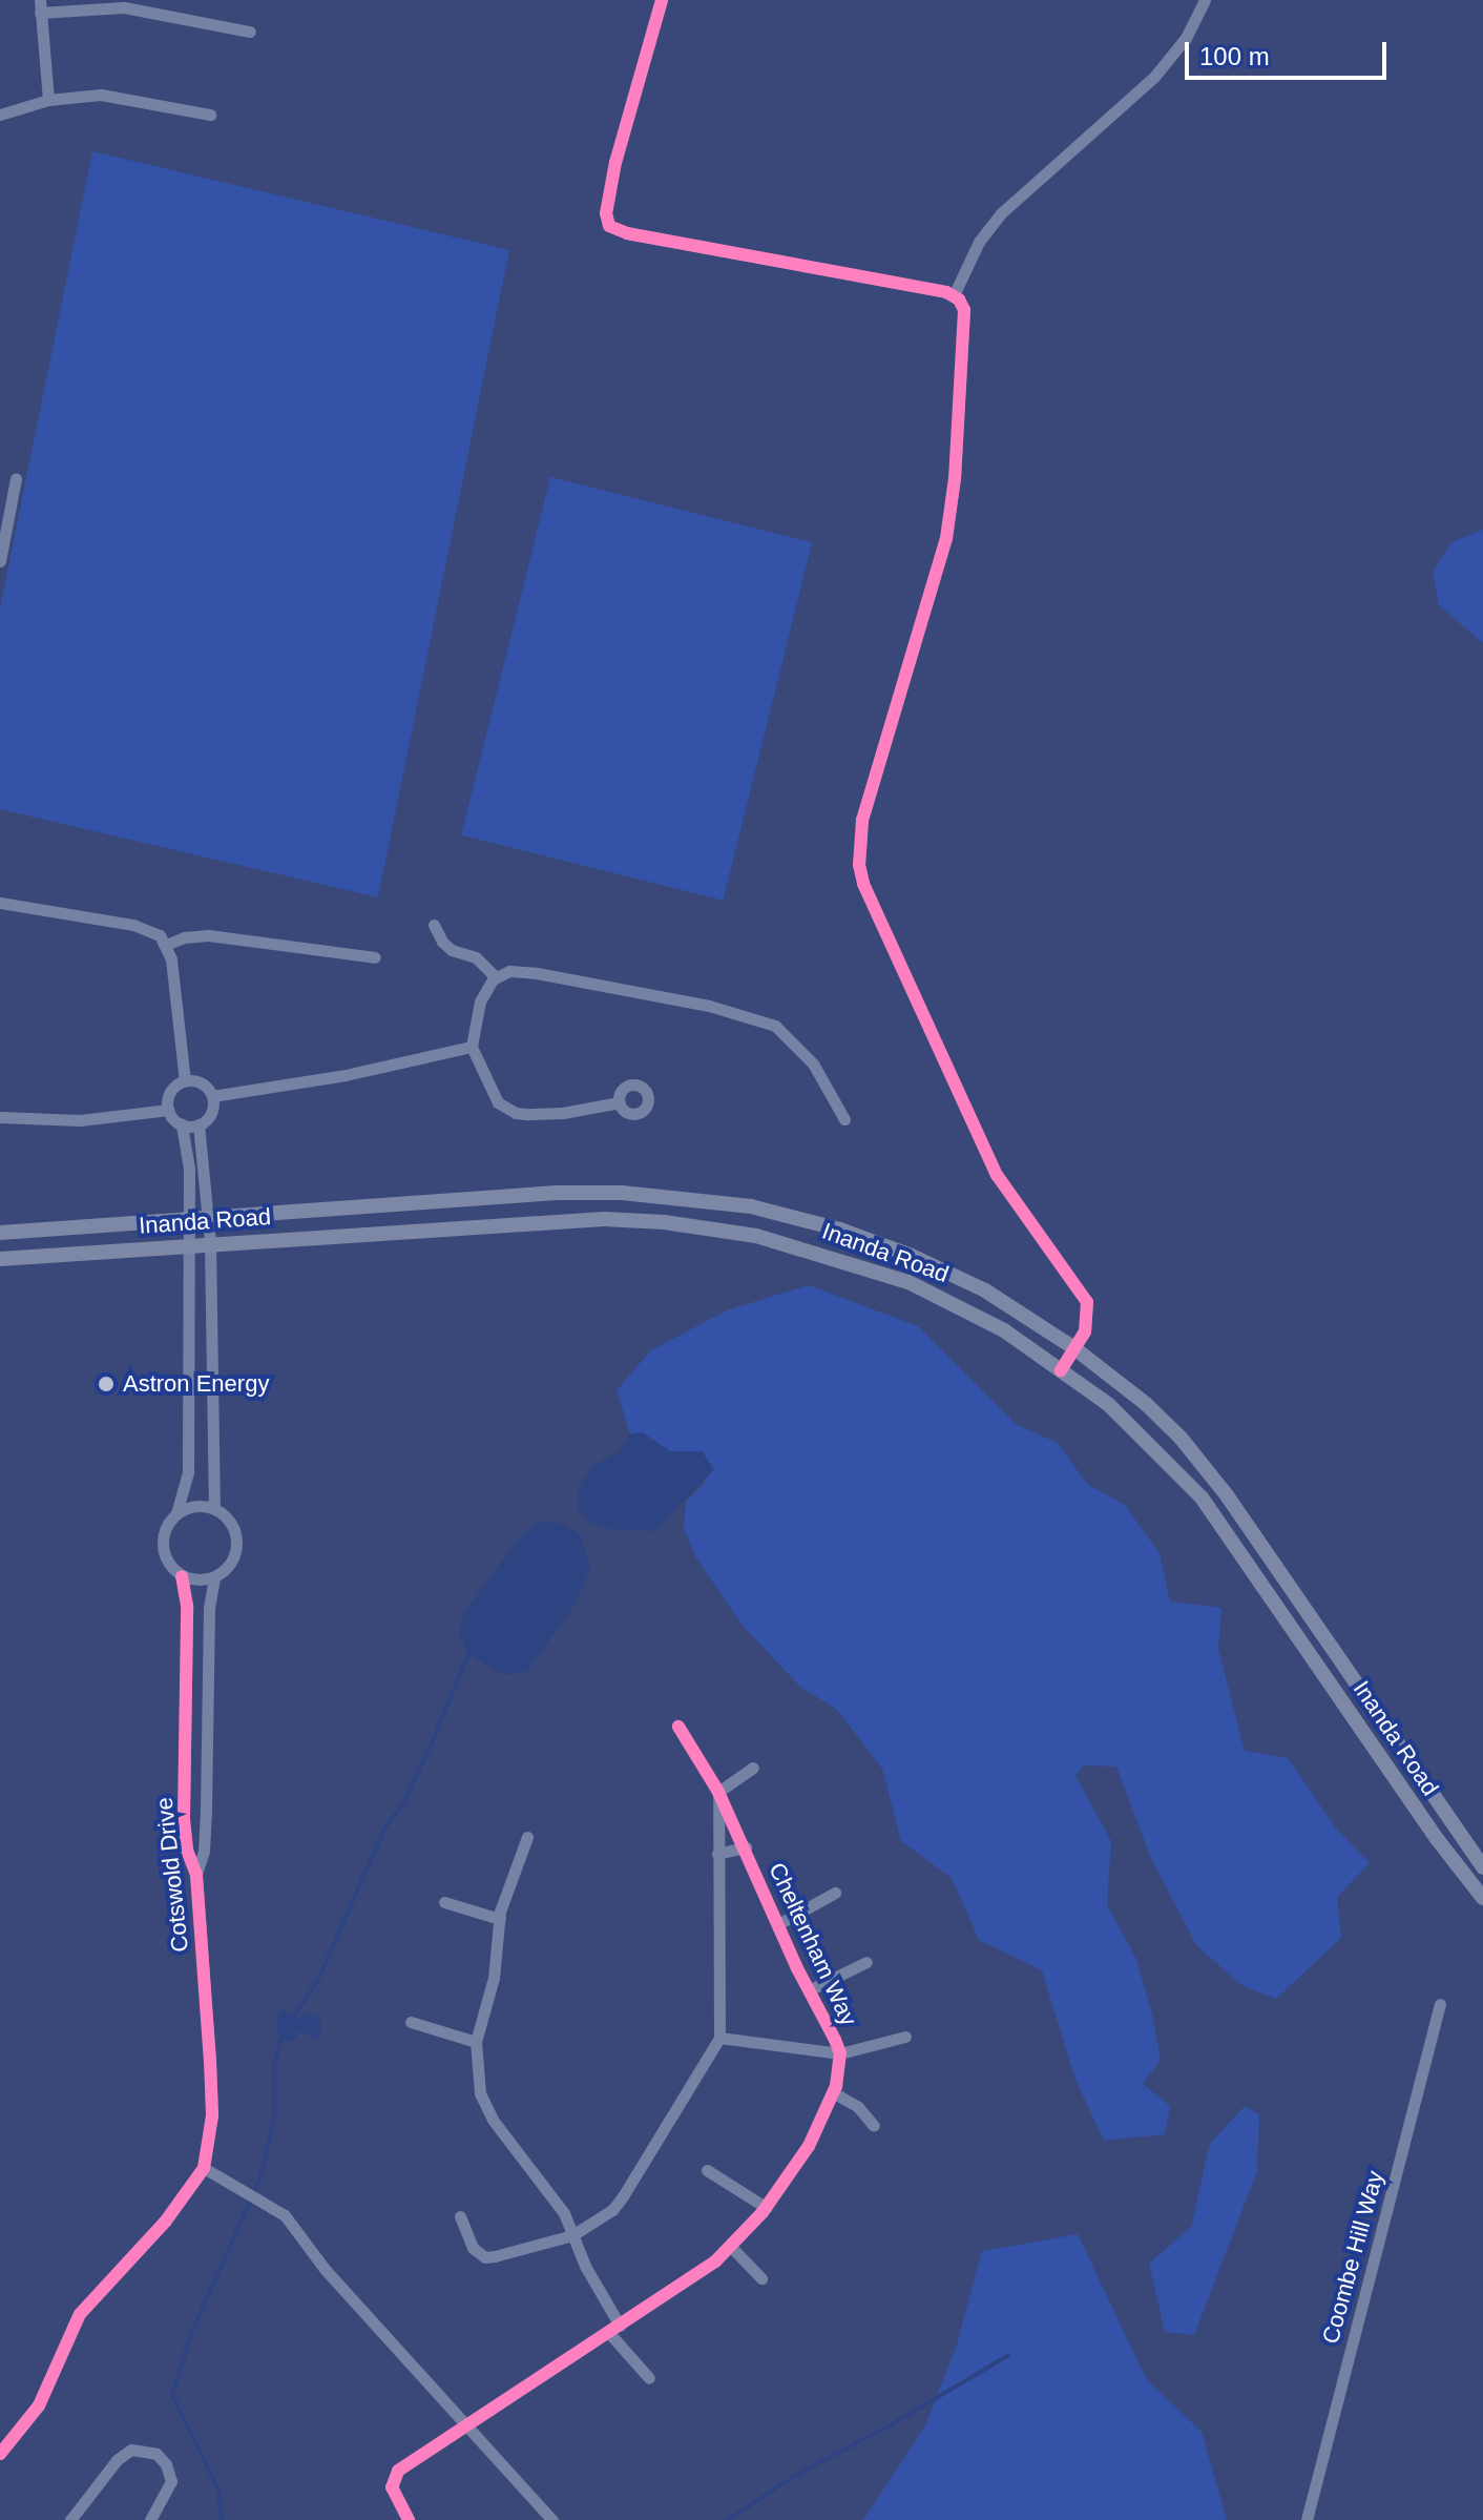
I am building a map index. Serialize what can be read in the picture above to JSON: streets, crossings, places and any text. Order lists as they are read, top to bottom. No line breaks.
{"streets":{"main road":["Inanda Road"],"street":["Cotswold Drive","Cheltenham Way","Coombe Hill Way"]},"places":["Astron Energy"],"scale_bar":"100 m"}
